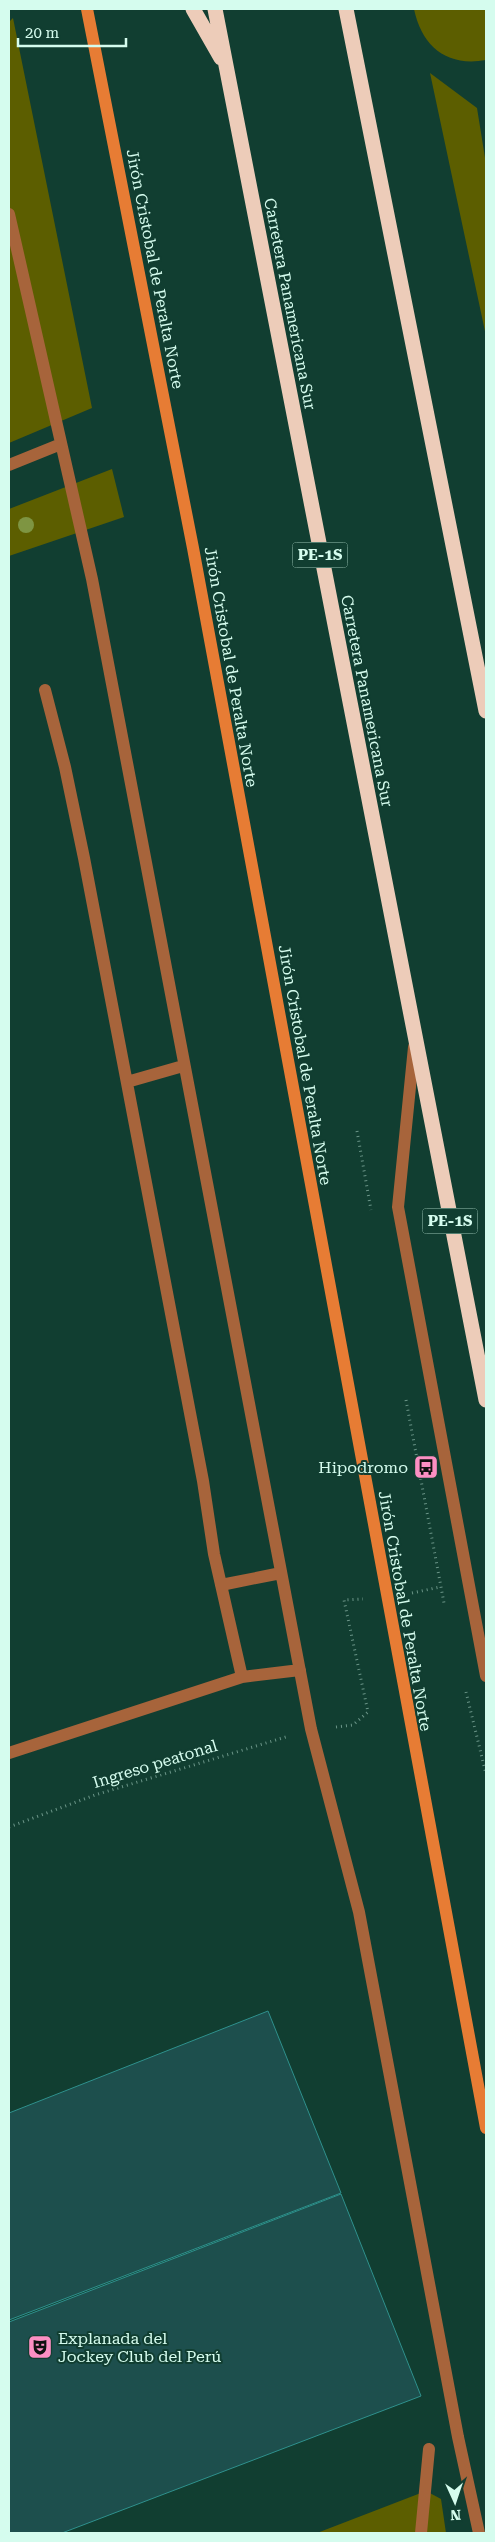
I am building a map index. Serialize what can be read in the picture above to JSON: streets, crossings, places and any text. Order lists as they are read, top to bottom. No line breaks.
{"streets":{"highway":["Carretera Panamericana Sur","PE-1S"],"street":["Jirón Cristobal de Peralta Norte"],"path":["Ingreso peatonal"]},"crossings":[["Jirón Cristobal de Peralta Norte","Ingreso peatonal"]],"places":{"bus stop":["Hipodromo"],"theatre":["Explanada del Jockey Club del Perú"]},"scale_bar":"20 m","north":"bottom"}
